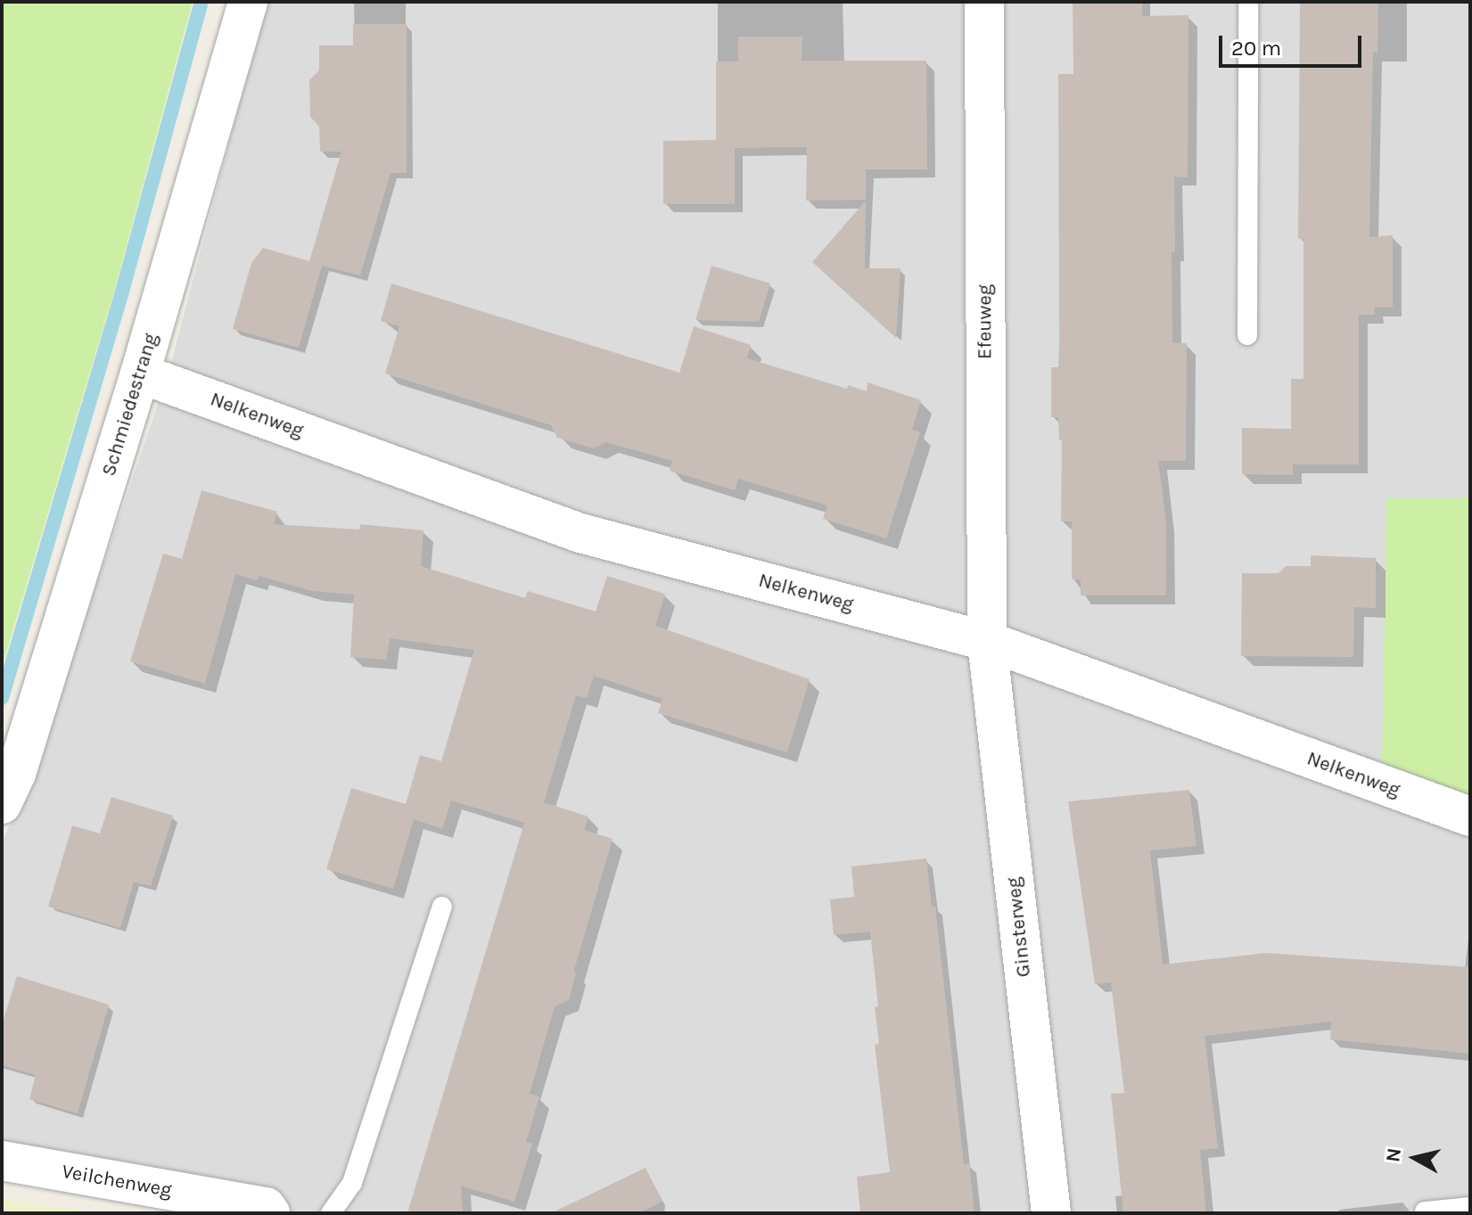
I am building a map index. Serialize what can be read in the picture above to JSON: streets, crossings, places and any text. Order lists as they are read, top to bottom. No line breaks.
{"streets":{"street":["Efeuweg","Schmiedestrang","Nelkenweg","Ginsterweg","Veilchenweg"]},"crossings":[["Efeuweg","Nelkenweg"],["Efeuweg","Ginsterweg"],["Schmiedestrang","Nelkenweg"],["Nelkenweg","Ginsterweg"]],"scale_bar":"20 m","north":"left"}
